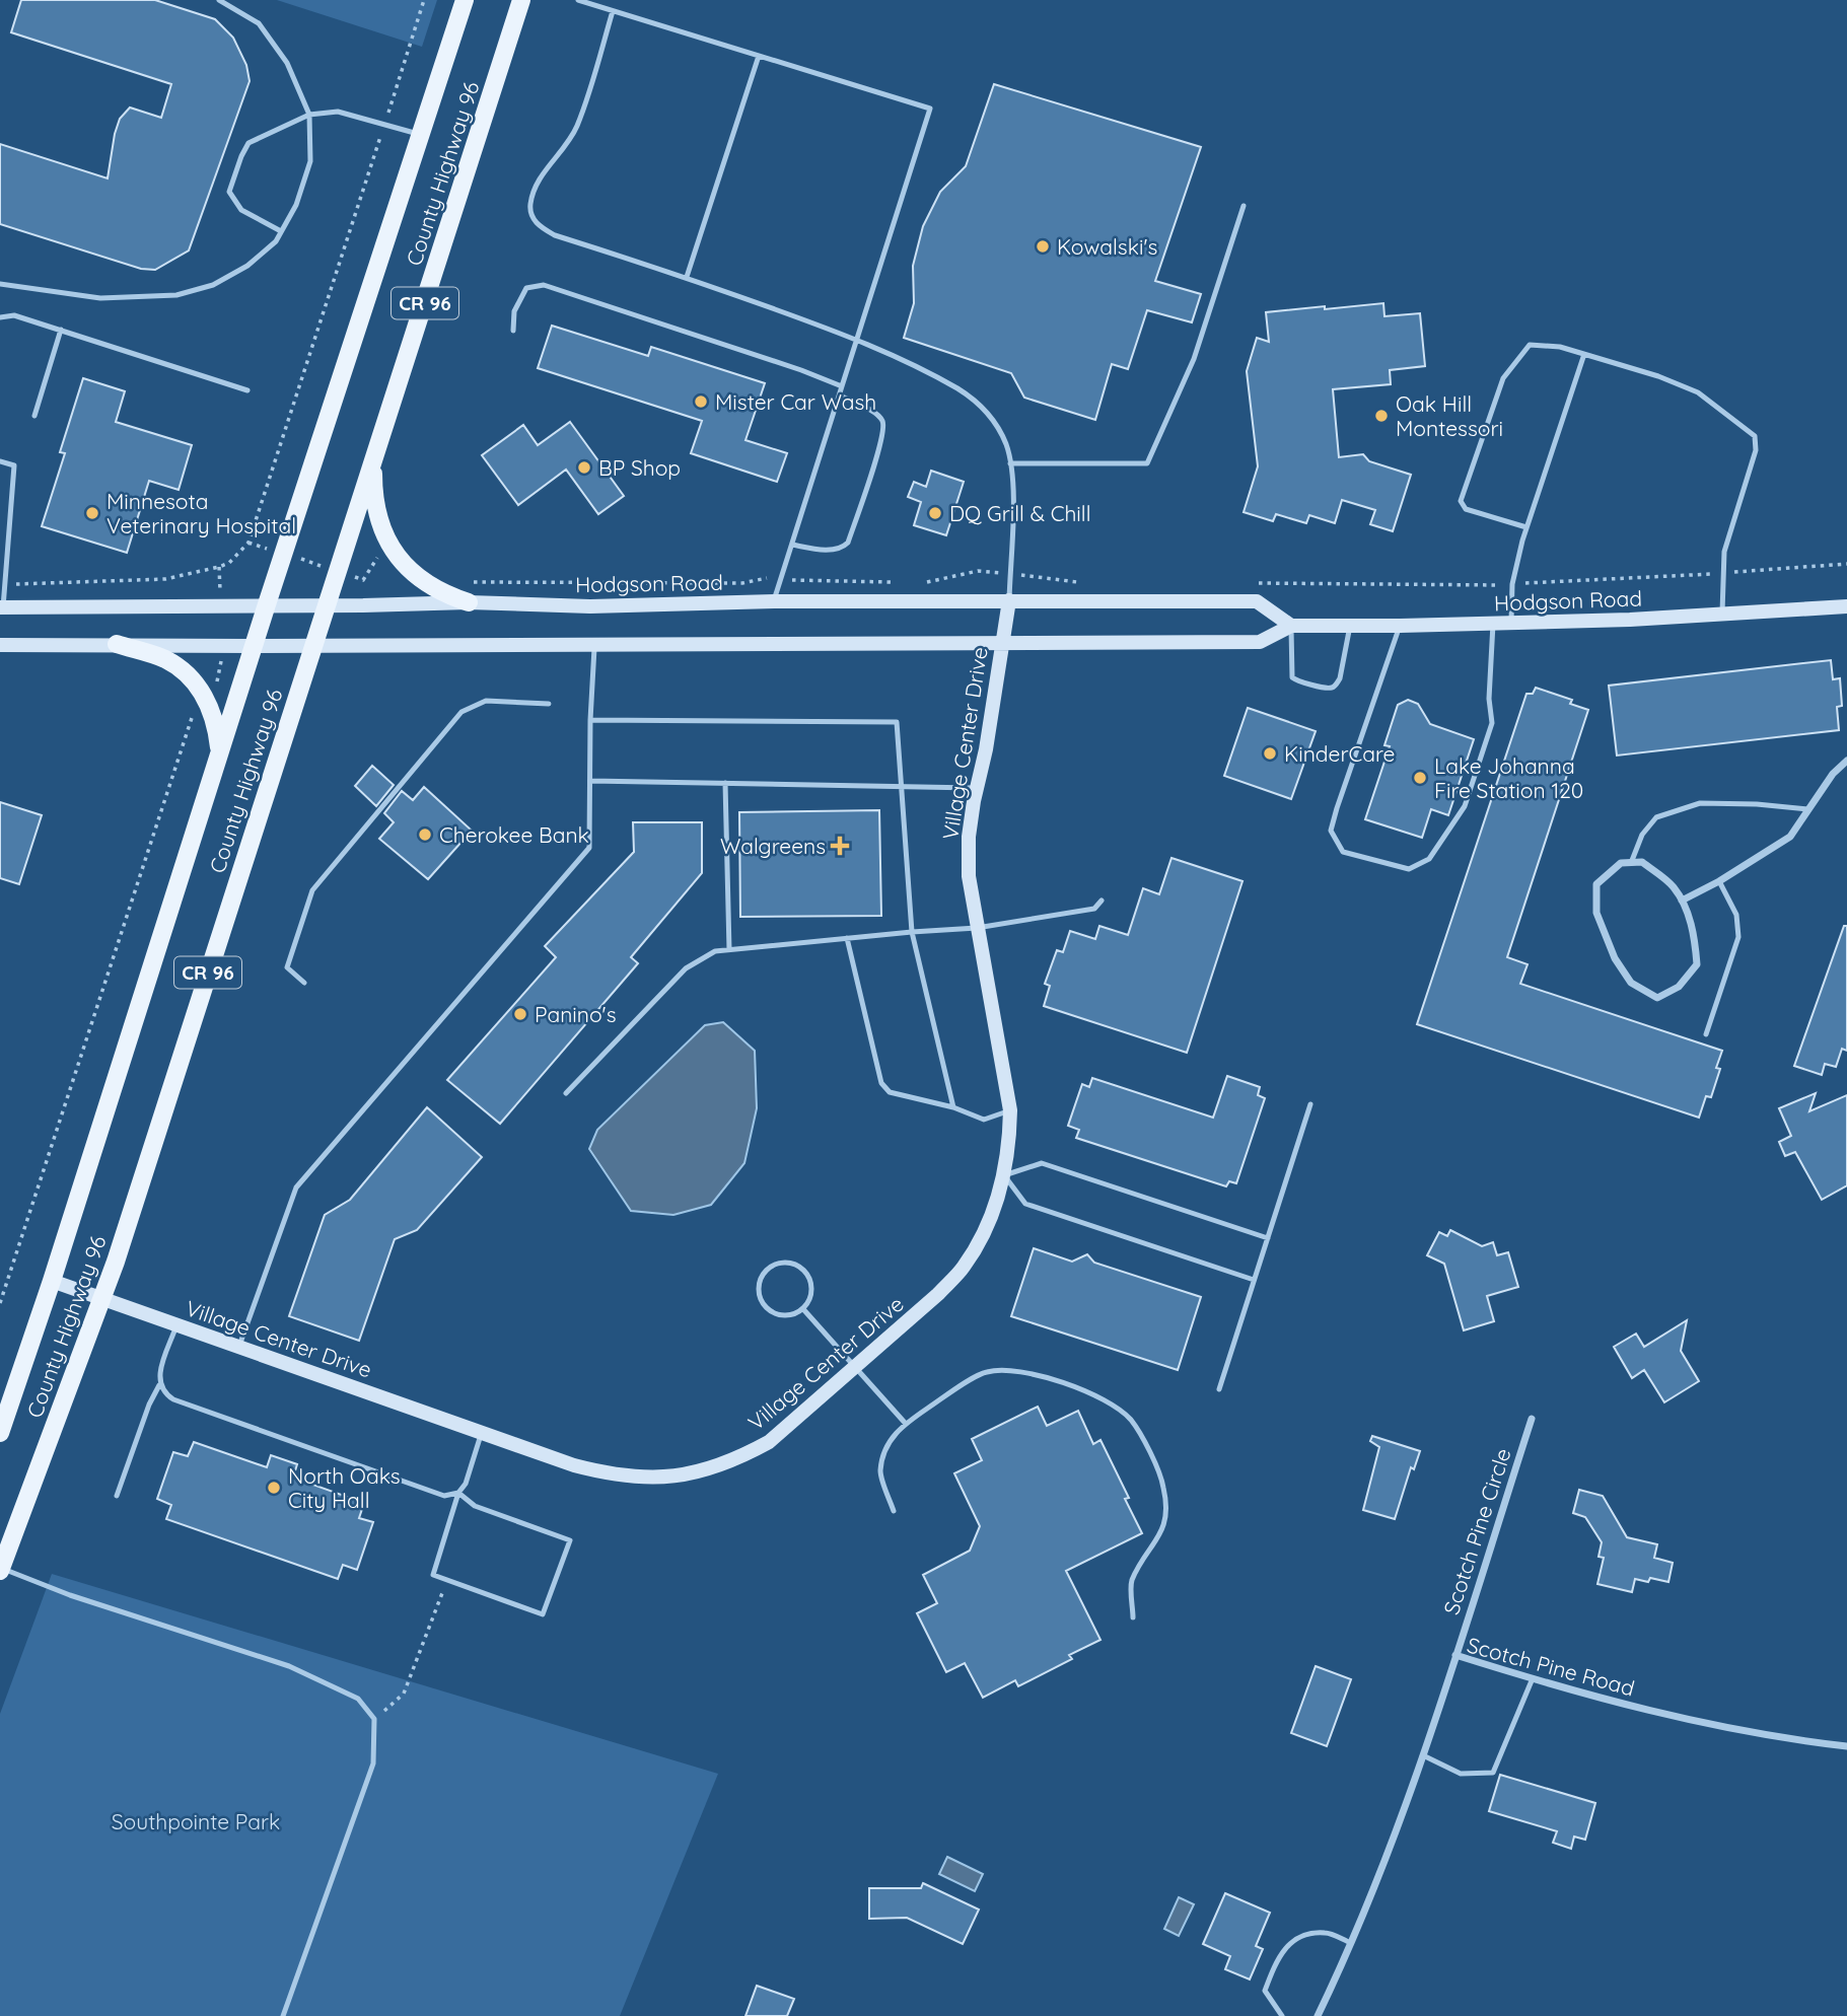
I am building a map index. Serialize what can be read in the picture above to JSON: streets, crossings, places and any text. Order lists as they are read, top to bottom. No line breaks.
{"streets":{"main road":["County Highway 96","CR 96","Hodgson Road","Village Center Drive"],"street":["Scotch Pine Circle","Scotch Pine Road"]},"crossings":[["County Highway 96","Hodgson Road"],["County Highway 96","Village Center Drive"],["Hodgson Road","Village Center Drive"],["Scotch Pine Circle","Scotch Pine Road"]],"parks":["Southpointe Park"],"places":{"other":["Kowalski's","Mister Car Wash","Oak Hill Montessori","BP Shop","Minnesota Veterinary Hospital","DQ Grill & Chill","KinderCare","Lake Johanna Fire Station 120","Cherokee Bank","Panino's","North Oaks City Hall"],"health":["Walgreens"]}}
